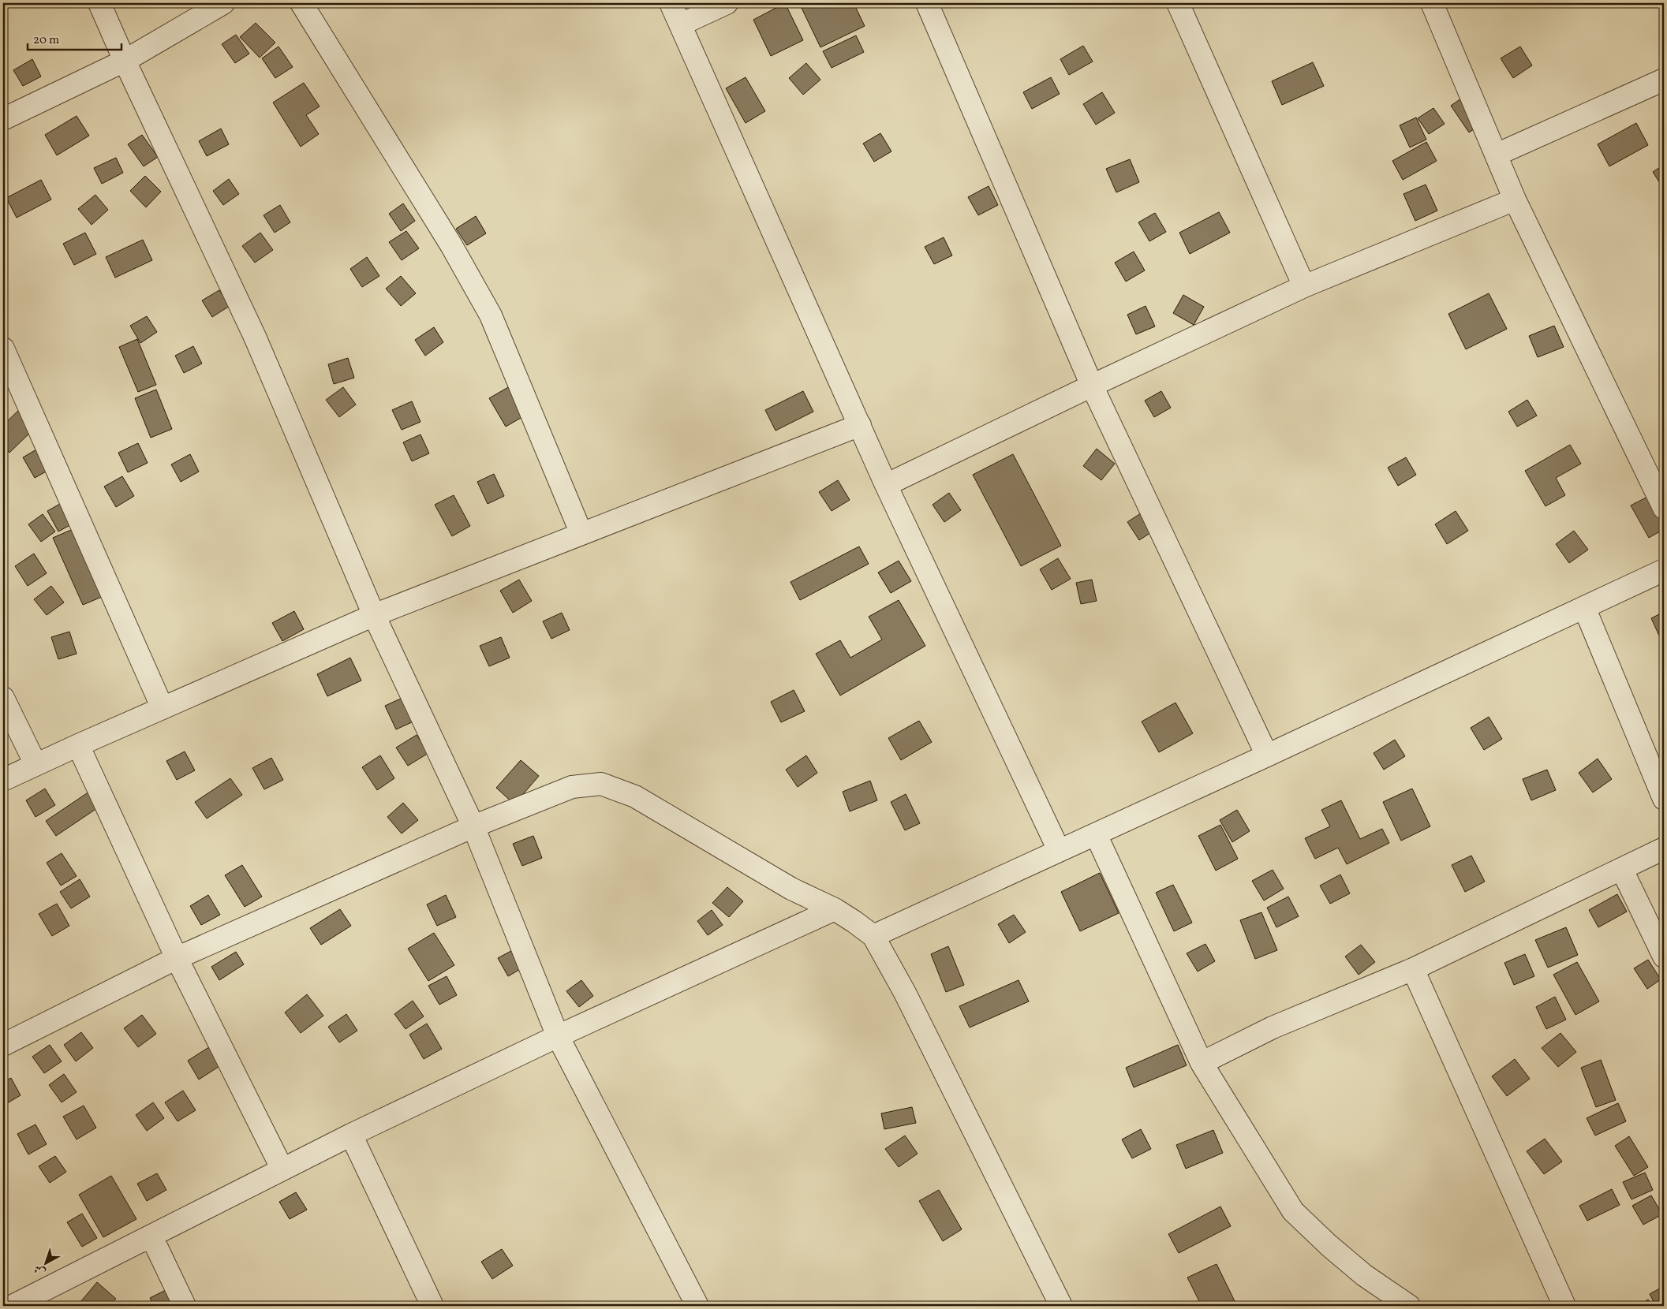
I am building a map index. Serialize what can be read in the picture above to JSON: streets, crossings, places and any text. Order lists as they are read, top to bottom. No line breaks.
{"scale_bar":"20 m","north":"bottom left"}
